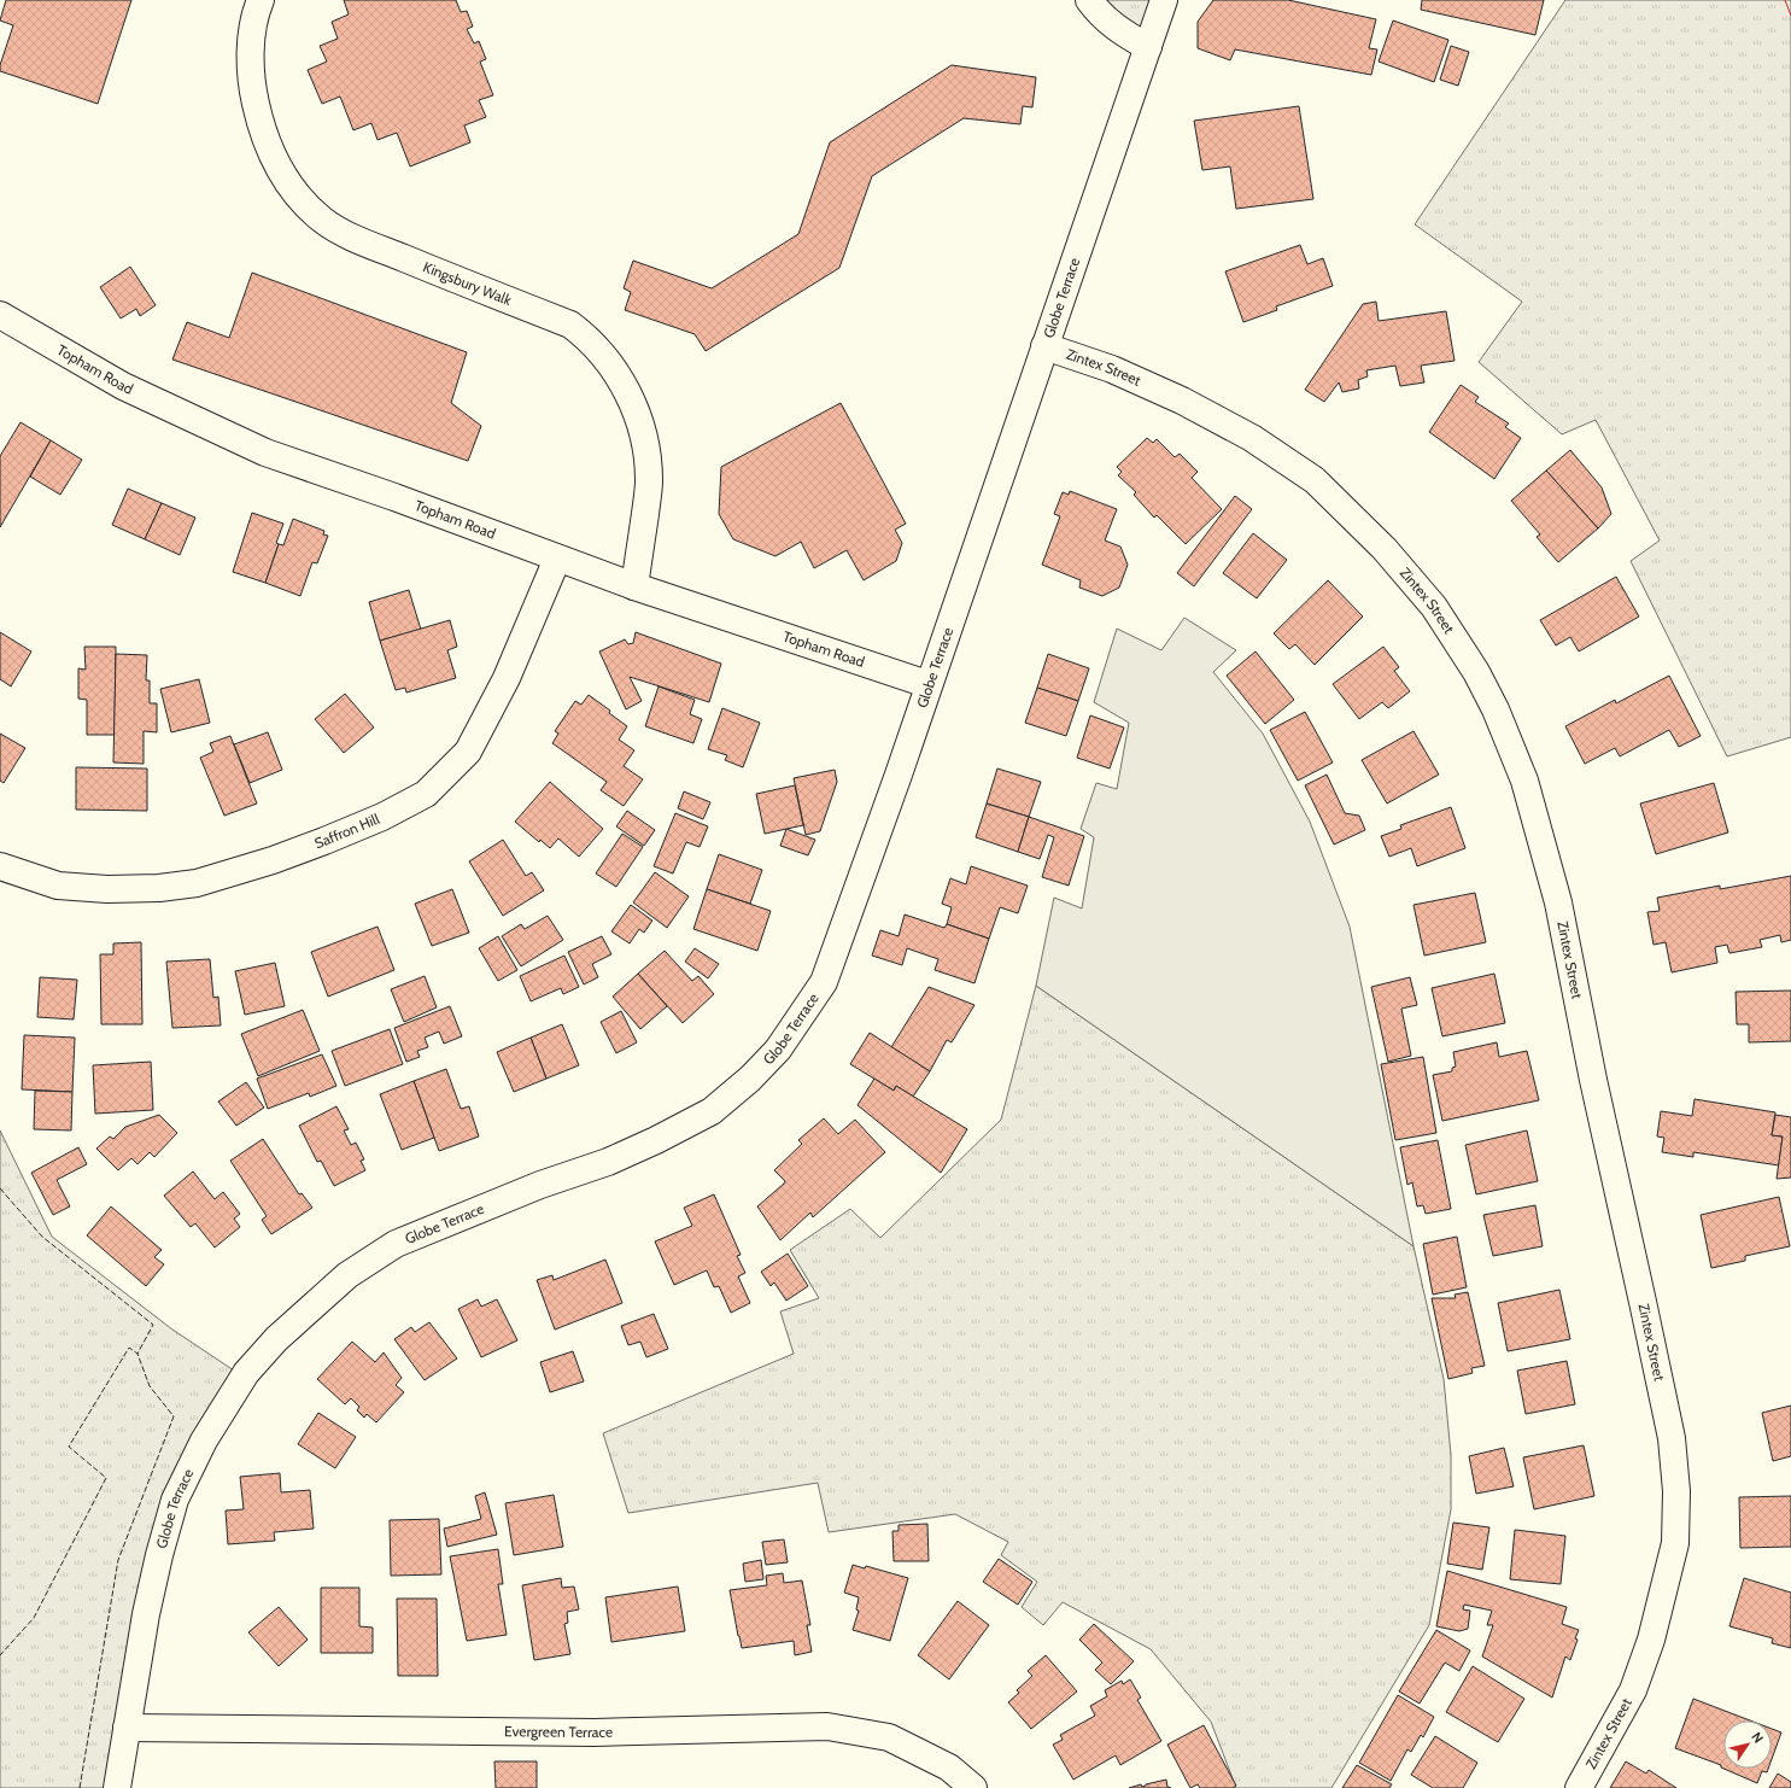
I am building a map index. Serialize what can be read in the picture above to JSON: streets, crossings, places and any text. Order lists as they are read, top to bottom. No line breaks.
{"streets":{"street":["Kingsbury Walk","Globe Terrace","Zintex Street","Topham Road","Saffron Hill","Evergreen Terrace"]},"crossings":[["Kingsbury Walk","Topham Road"],["Globe Terrace","Zintex Street"],["Globe Terrace","Topham Road"],["Globe Terrace","Evergreen Terrace"],["Topham Road","Saffron Hill"]],"north":"top right"}
